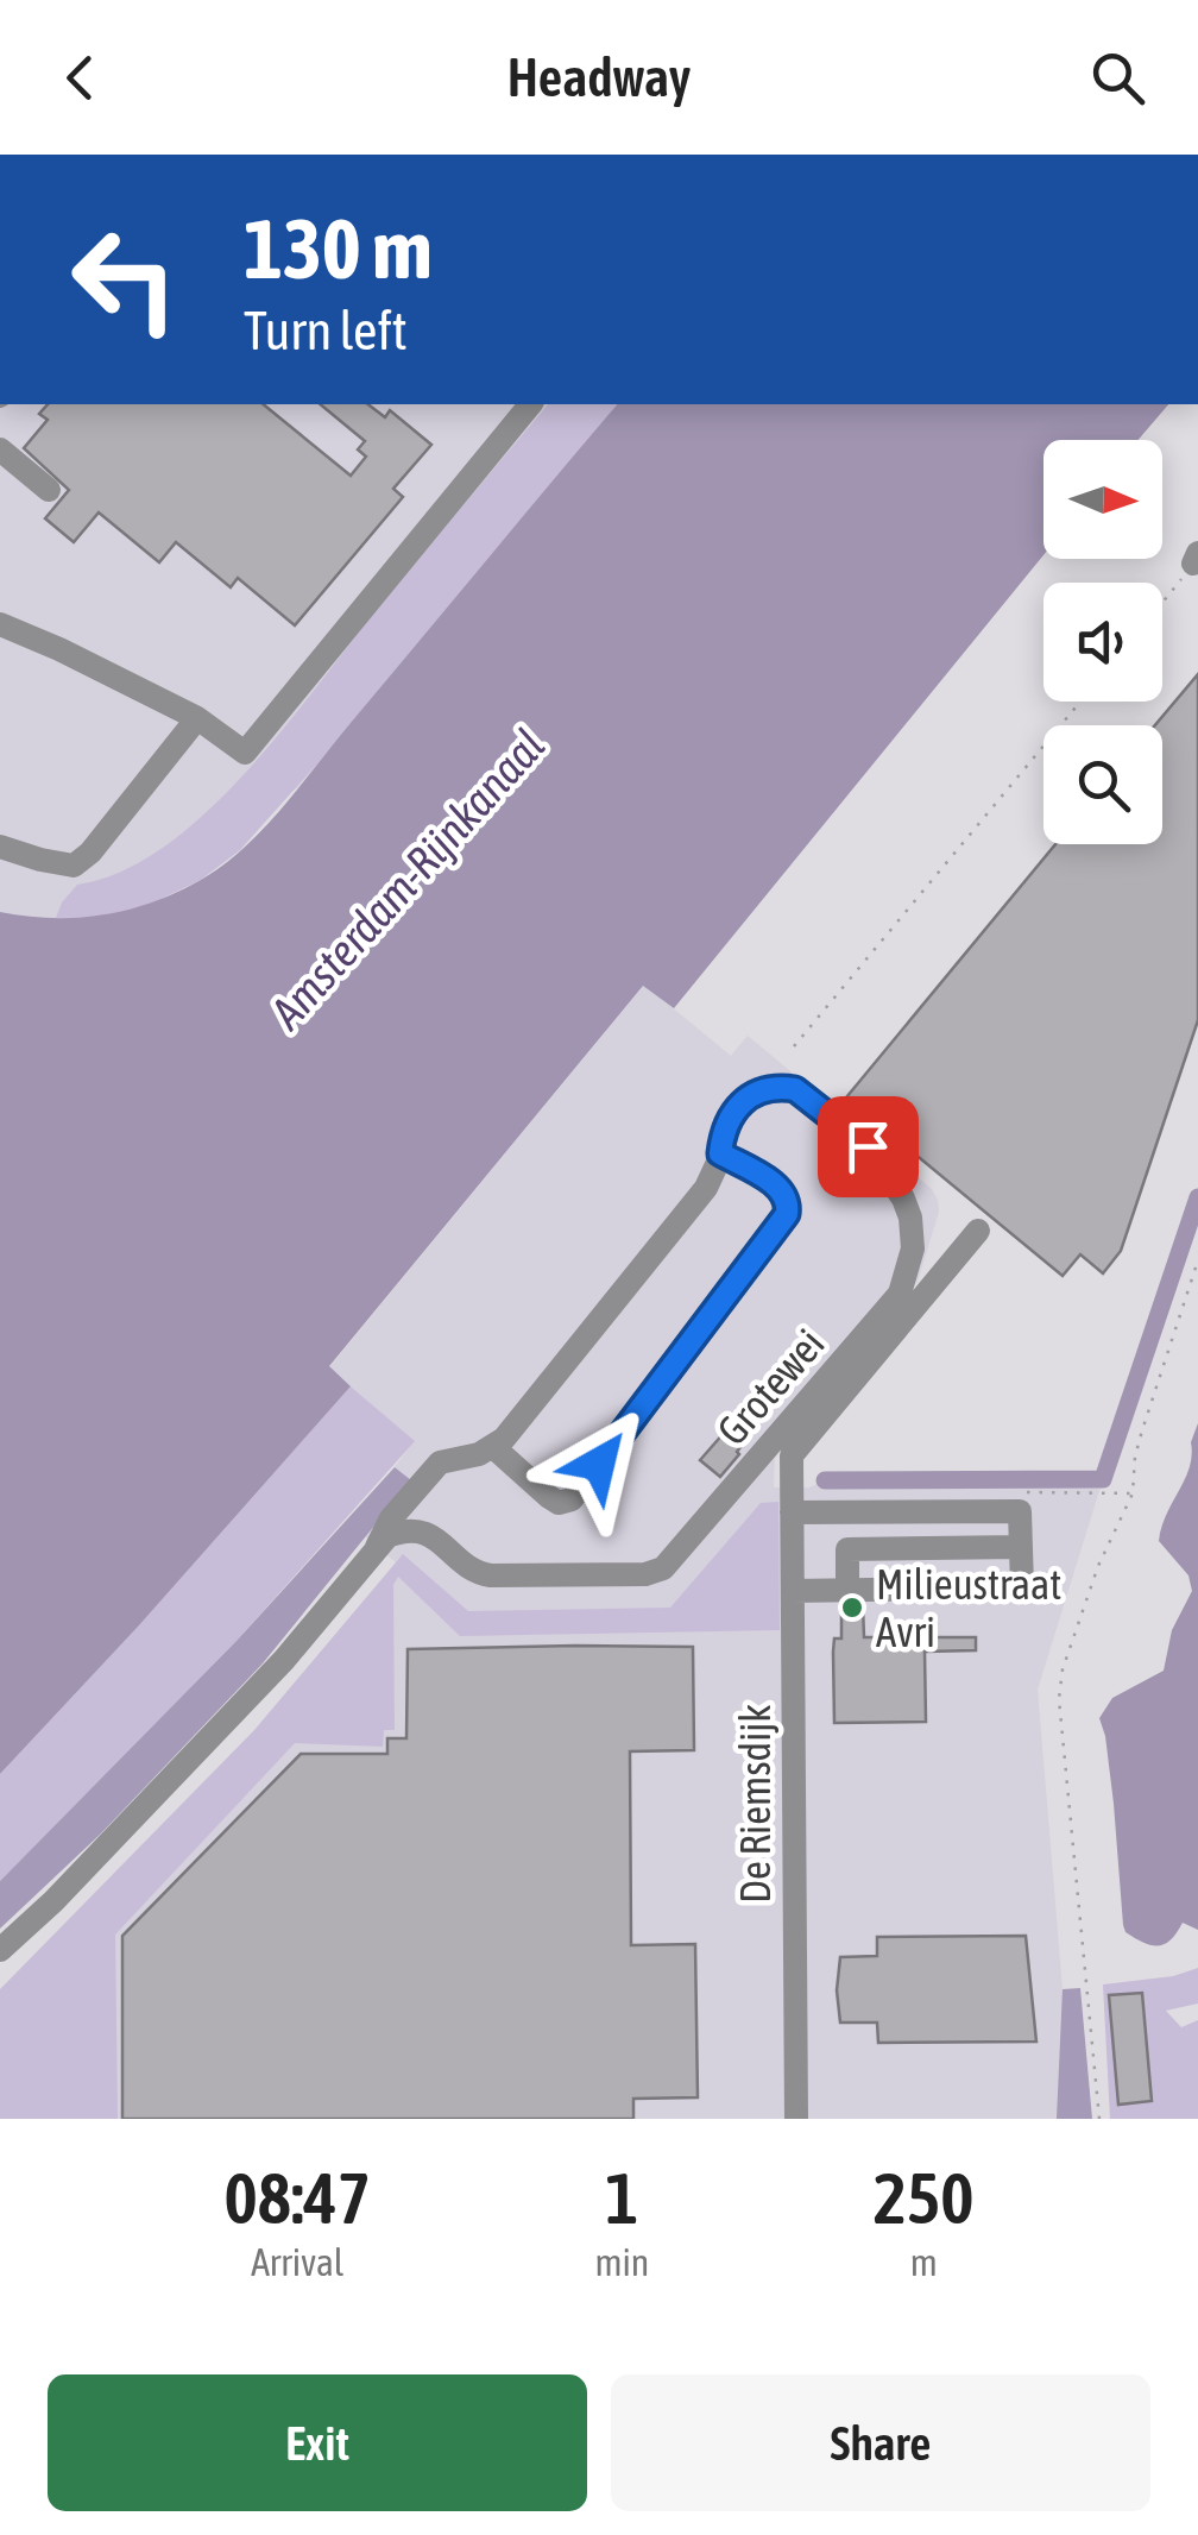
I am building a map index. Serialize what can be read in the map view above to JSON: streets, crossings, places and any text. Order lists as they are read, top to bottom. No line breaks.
{"streets":{"street":["Grotewei","De Riemsdijk"]},"water":["Amsterdam-Rijnkanaal"],"places":["Milieustraat Avri"],"north":"right","page":{"header":"Headway","turn":["130 m","Turn left"],"eta":["08:47","Arrival","1","min","250","m"],"buttons":["Exit","Share"]}}
